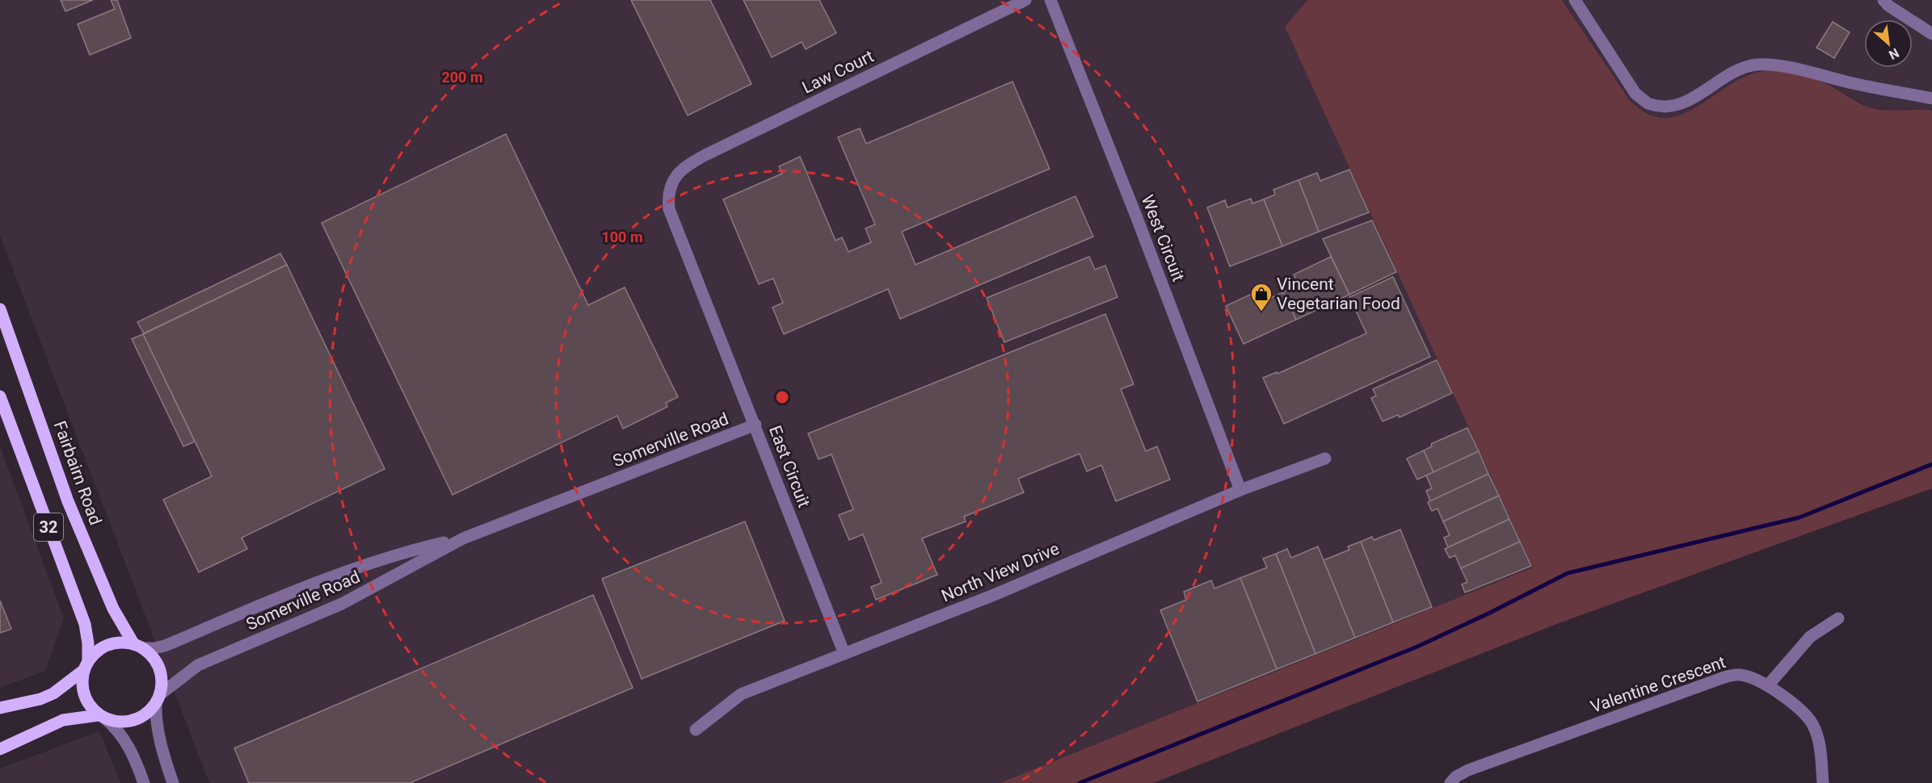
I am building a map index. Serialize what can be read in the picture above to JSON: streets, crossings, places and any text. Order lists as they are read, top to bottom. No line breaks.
{"streets":{"main road":["Fairbairn Road","32"],"street":["Law Court","West Circuit","Somerville Road","East Circuit","North View Drive","Valentine Crescent"]},"crossings":[["Law Court","East Circuit"],["West Circuit","North View Drive"],["Somerville Road","East Circuit"],["Somerville Road","Fairbairn Road"],["Somerville Road","32"],["East Circuit","North View Drive"],["Fairbairn Road","32"]],"places":{"shop":["Vincent Vegetarian Food"]},"north":"bottom right","rings":["200 m","100 m"]}
